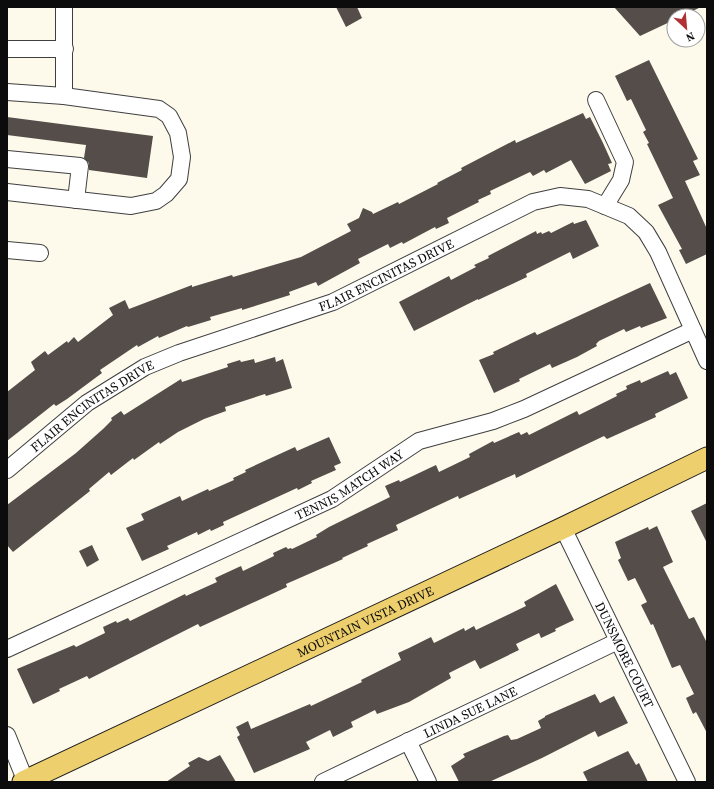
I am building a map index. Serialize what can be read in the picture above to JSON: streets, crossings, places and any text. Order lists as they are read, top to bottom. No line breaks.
{"streets":{"main road":["MOUNTAIN VISTA DRIVE"],"street":["FLAIR ENCINITAS DRIVE","TENNIS MATCH WAY","DUNSMORE COURT","LINDA SUE LANE"]},"crossings":[["FLAIR ENCINITAS DRIVE","TENNIS MATCH WAY"],["MOUNTAIN VISTA DRIVE","DUNSMORE COURT"],["DUNSMORE COURT","LINDA SUE LANE"]],"north":"bottom right"}
